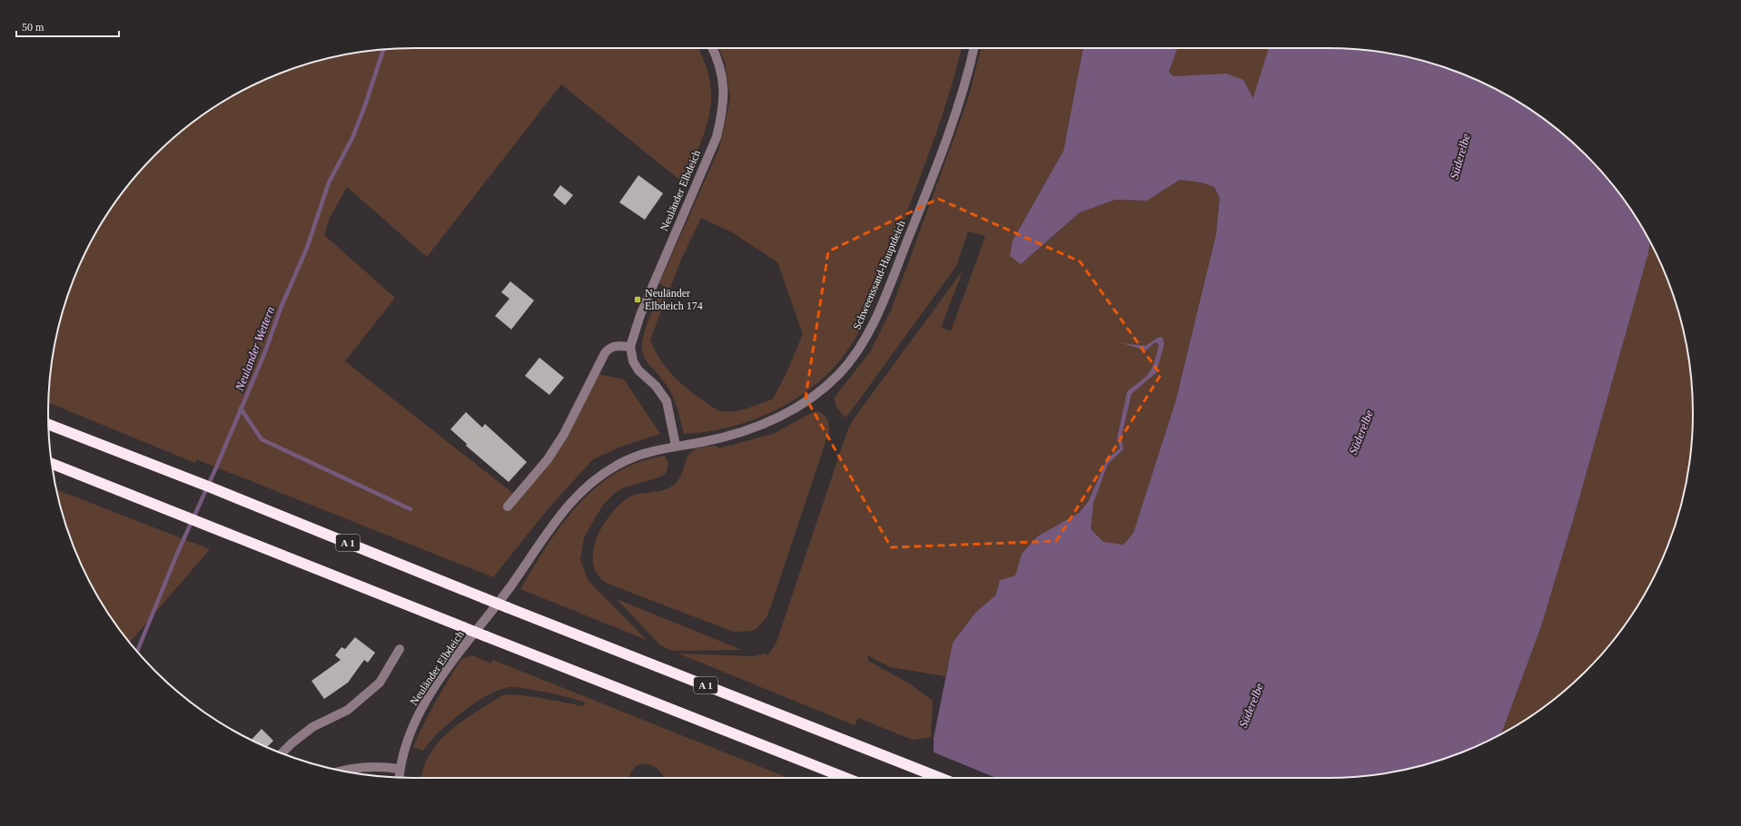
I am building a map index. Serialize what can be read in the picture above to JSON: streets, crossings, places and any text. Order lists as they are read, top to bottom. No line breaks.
{"streets":{"highway":["A 1"],"street":["Neuländer Elbdeich","Schweenssand-Hauptdeich"]},"crossings":[["Neuländer Elbdeich","Schweenssand-Hauptdeich"]],"water":["Süderelbe","Neulander Wettern"],"places":{"transit":["Neuländer Elbdeich 174"]},"scale_bar":"50 m"}
